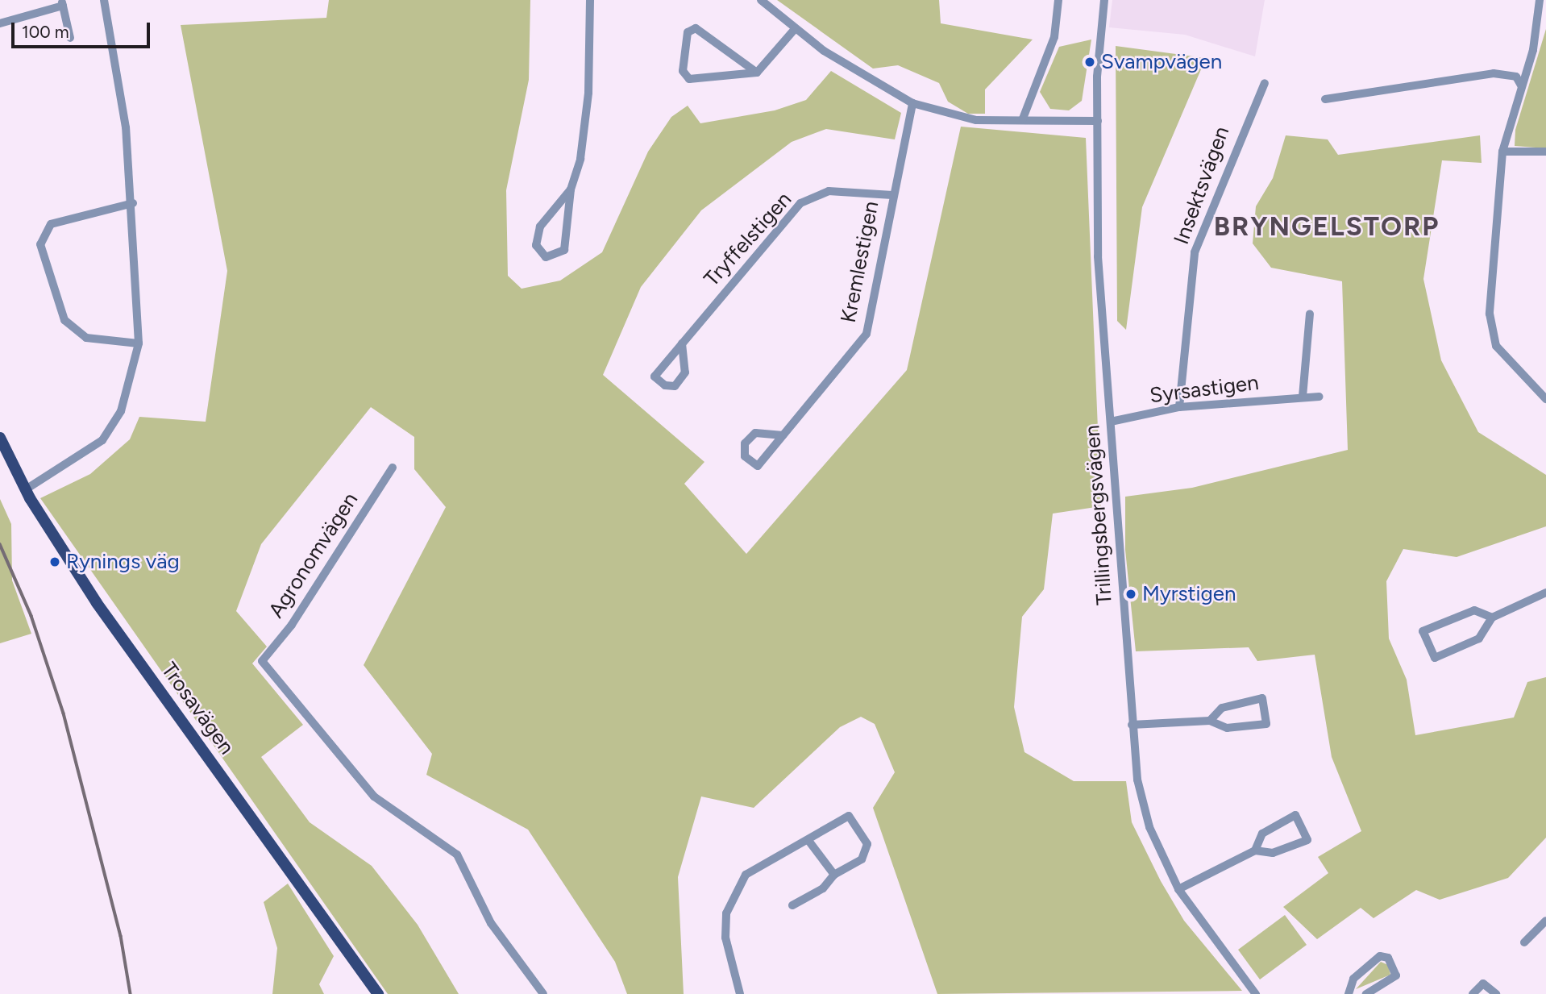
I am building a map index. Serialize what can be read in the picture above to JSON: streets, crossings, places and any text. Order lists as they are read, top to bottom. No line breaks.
{"streets":{"main road":["Trosavägen"],"street":["Insektsvägen","Tryffelstigen","Kremlestigen","Syrsastigen","Trillingsbergsvägen","Agronomvägen"]},"crossings":[["Insektsvägen","Syrsastigen"],["Tryffelstigen","Kremlestigen"],["Syrsastigen","Trillingsbergsvägen"]],"districts":["BRYNGELSTORP"],"places":["Svampvägen","Rynings väg","Myrstigen"],"scale_bar":"100 m"}
